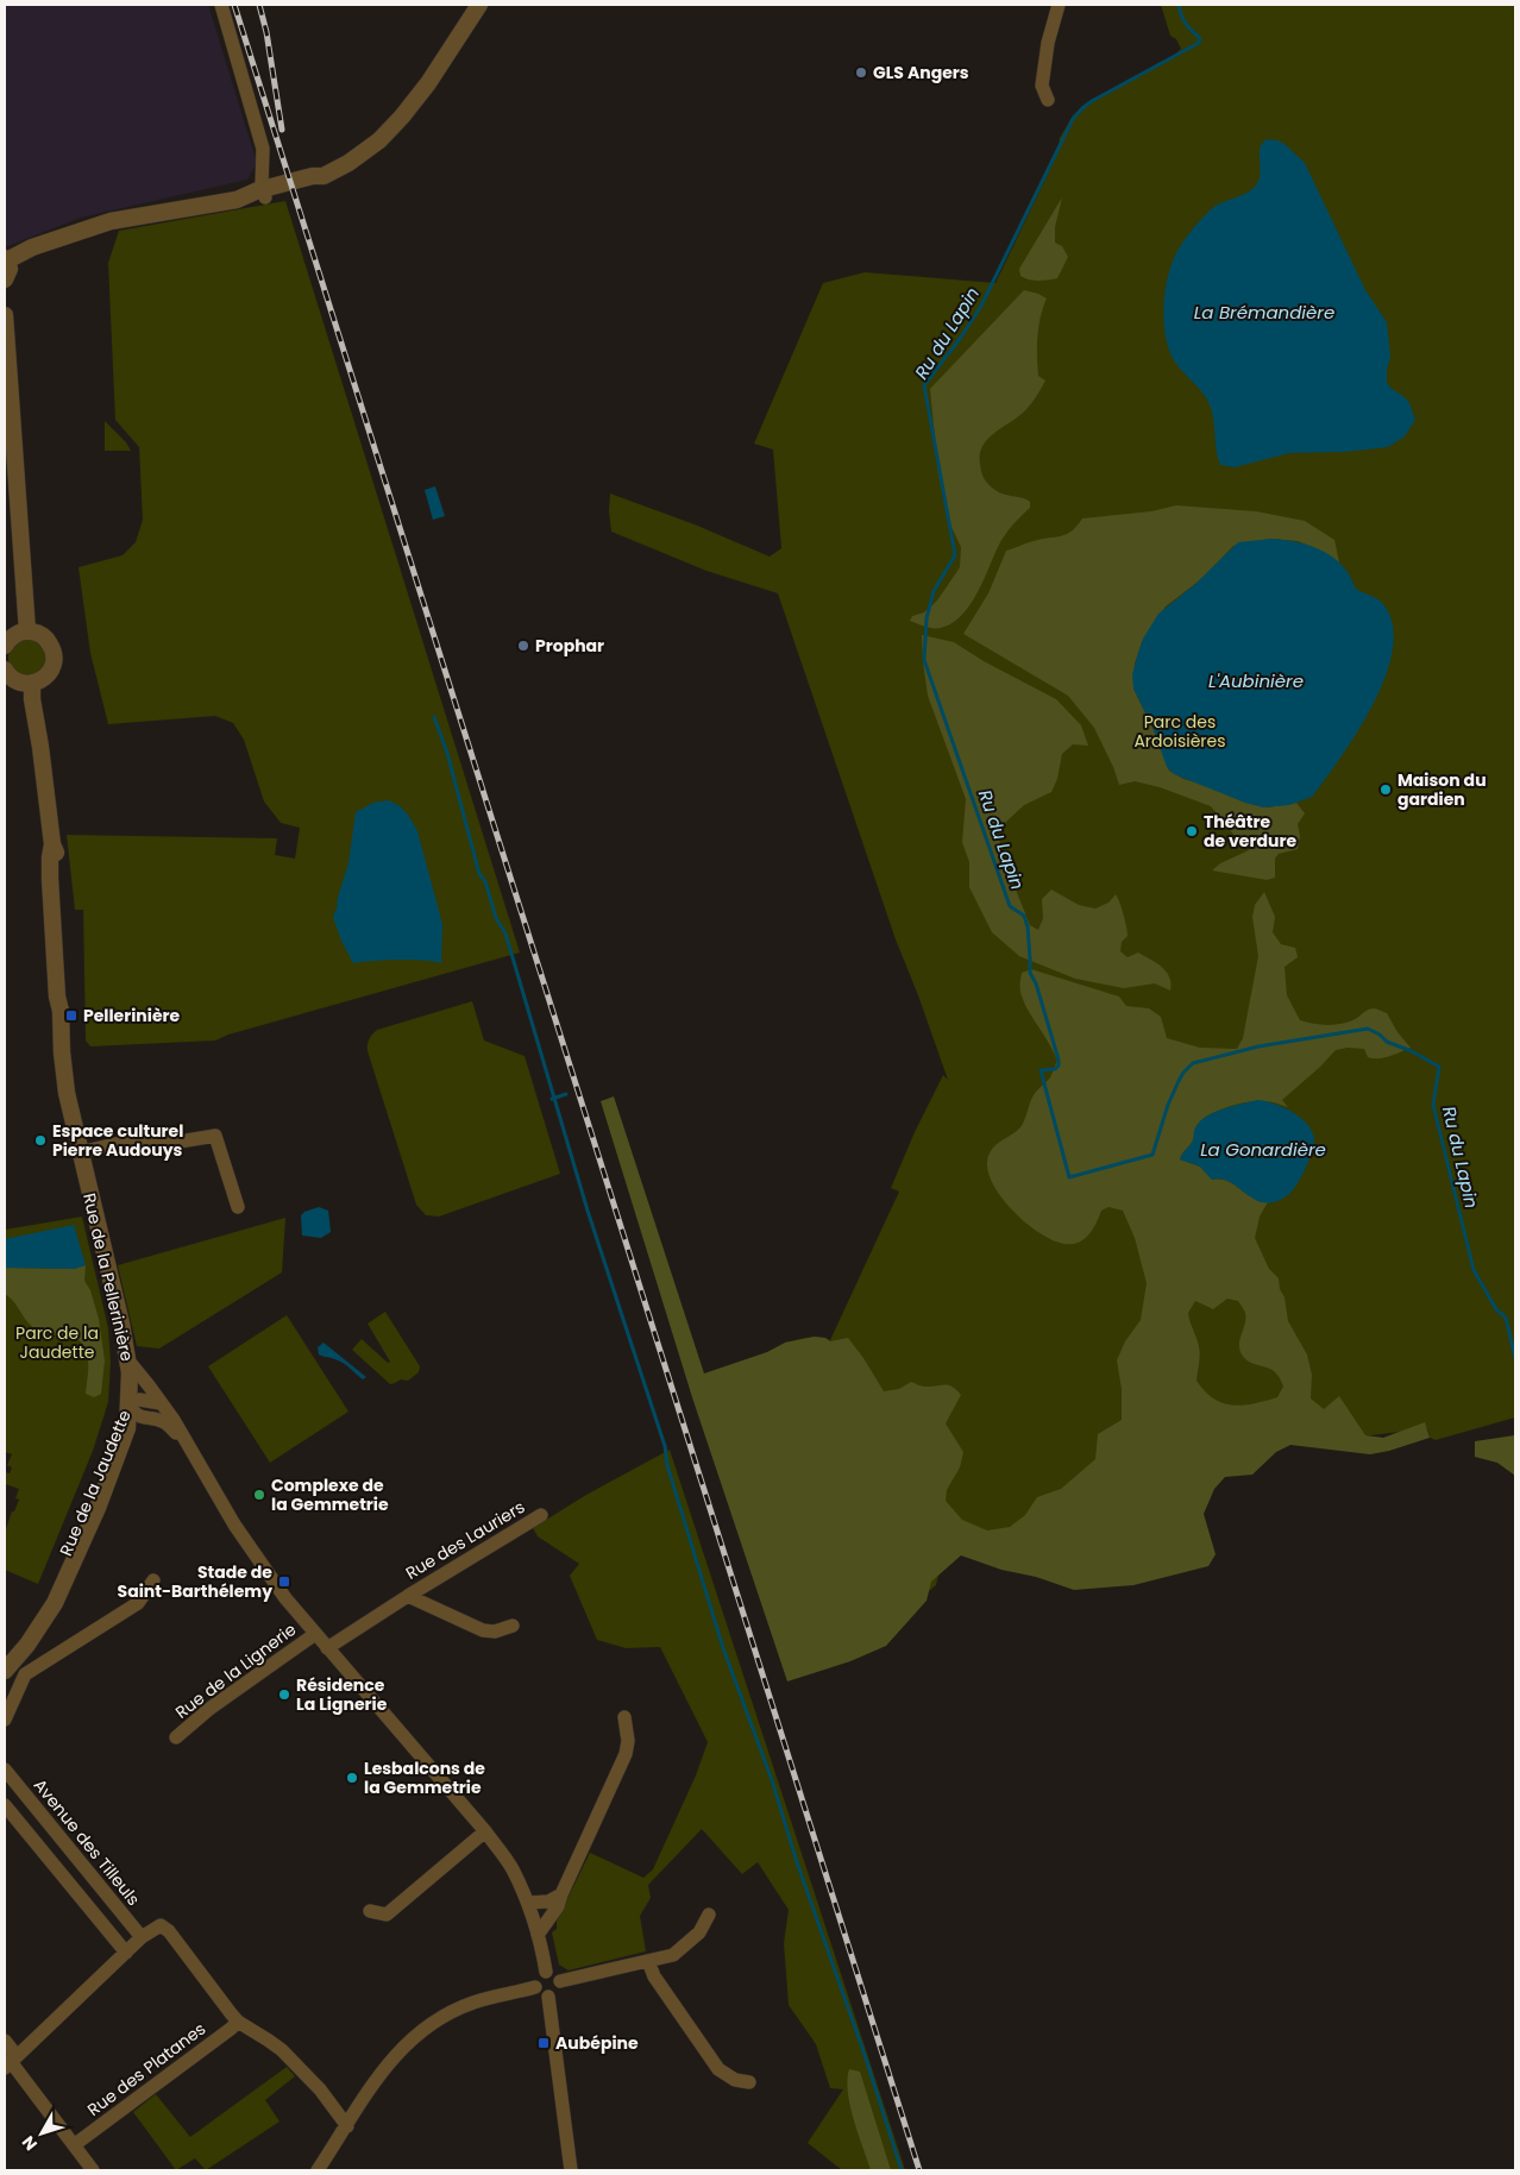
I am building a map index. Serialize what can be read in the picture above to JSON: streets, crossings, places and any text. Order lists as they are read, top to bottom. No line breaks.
{"streets":{"street":["Rue de la Pellerinière","Rue de la Jaudette","Rue des Lauriers","Rue de la Lignerie","Avenue des Tilleuls","Rue des Platanes"]},"crossings":[["Rue de la Pellerinière","Rue de la Jaudette"]],"water":["La Brémandière","Ru du Lapin","L'Aubinière","La Gonardière"],"parks":["Parc des Ardoisières","Parc de la Jaudette"],"places":{"other":["GLS Angers","Prophar","Maison du gardien","Théâtre de verdure","Espace culturel Pierre Audouys","Complexe de la Gemmetrie","Résidence La Lignerie","Lesbalcons de la Gemmetrie"],"transit":["Pellerinière","Stade de Saint-Barthélemy","Aubépine"]},"north":"bottom left"}
